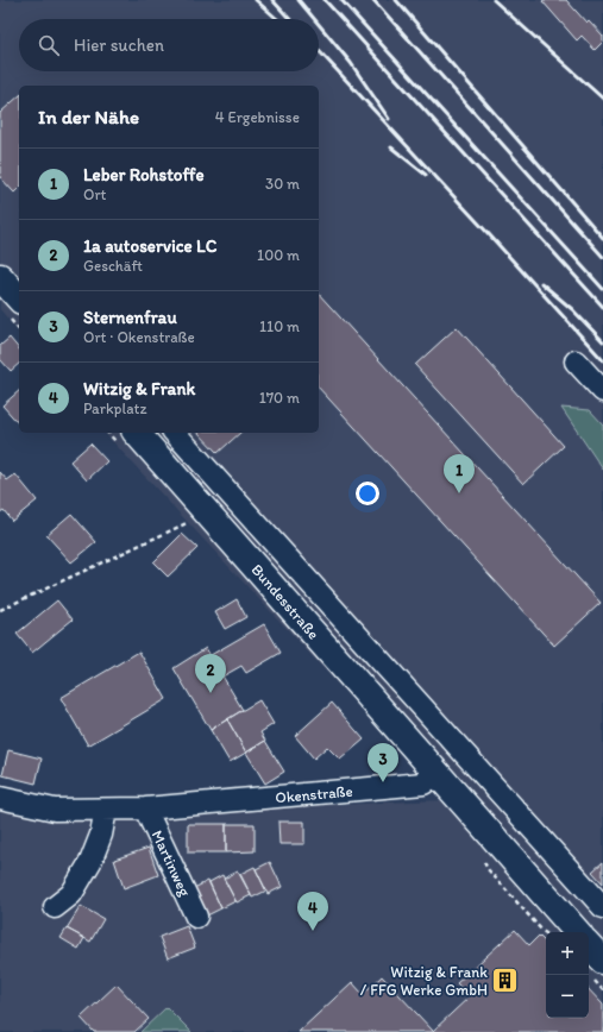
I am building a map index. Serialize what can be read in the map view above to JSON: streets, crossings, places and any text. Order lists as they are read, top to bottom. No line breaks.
{"streets":{"main road":["Bundesstraße"],"street":["Okenstraße","Martinweg"]},"crossings":[["Bundesstraße","Okenstraße"],["Okenstraße","Martinweg"]],"places":{"building":["Witzig & Frank / FFG Werke GmbH"]},"page":{"search":"Hier suchen","heading":["In der Nähe","4 Ergebnisse"],"list":[{"mark":"1","name":"Leber Rohstoffe","note":"Ort","value":"30 m"},{"mark":"2","name":"1a autoservice LC","note":"Geschäft","value":"100 m"},{"mark":"3","name":"Sternenfrau","note":"Ort · Okenstraße","value":"110 m"},{"mark":"4","name":"Witzig & Frank","note":"Parkplatz","value":"170 m"}],"pins":["1","2","3","4"],"map_buttons":["+","−"]}}
